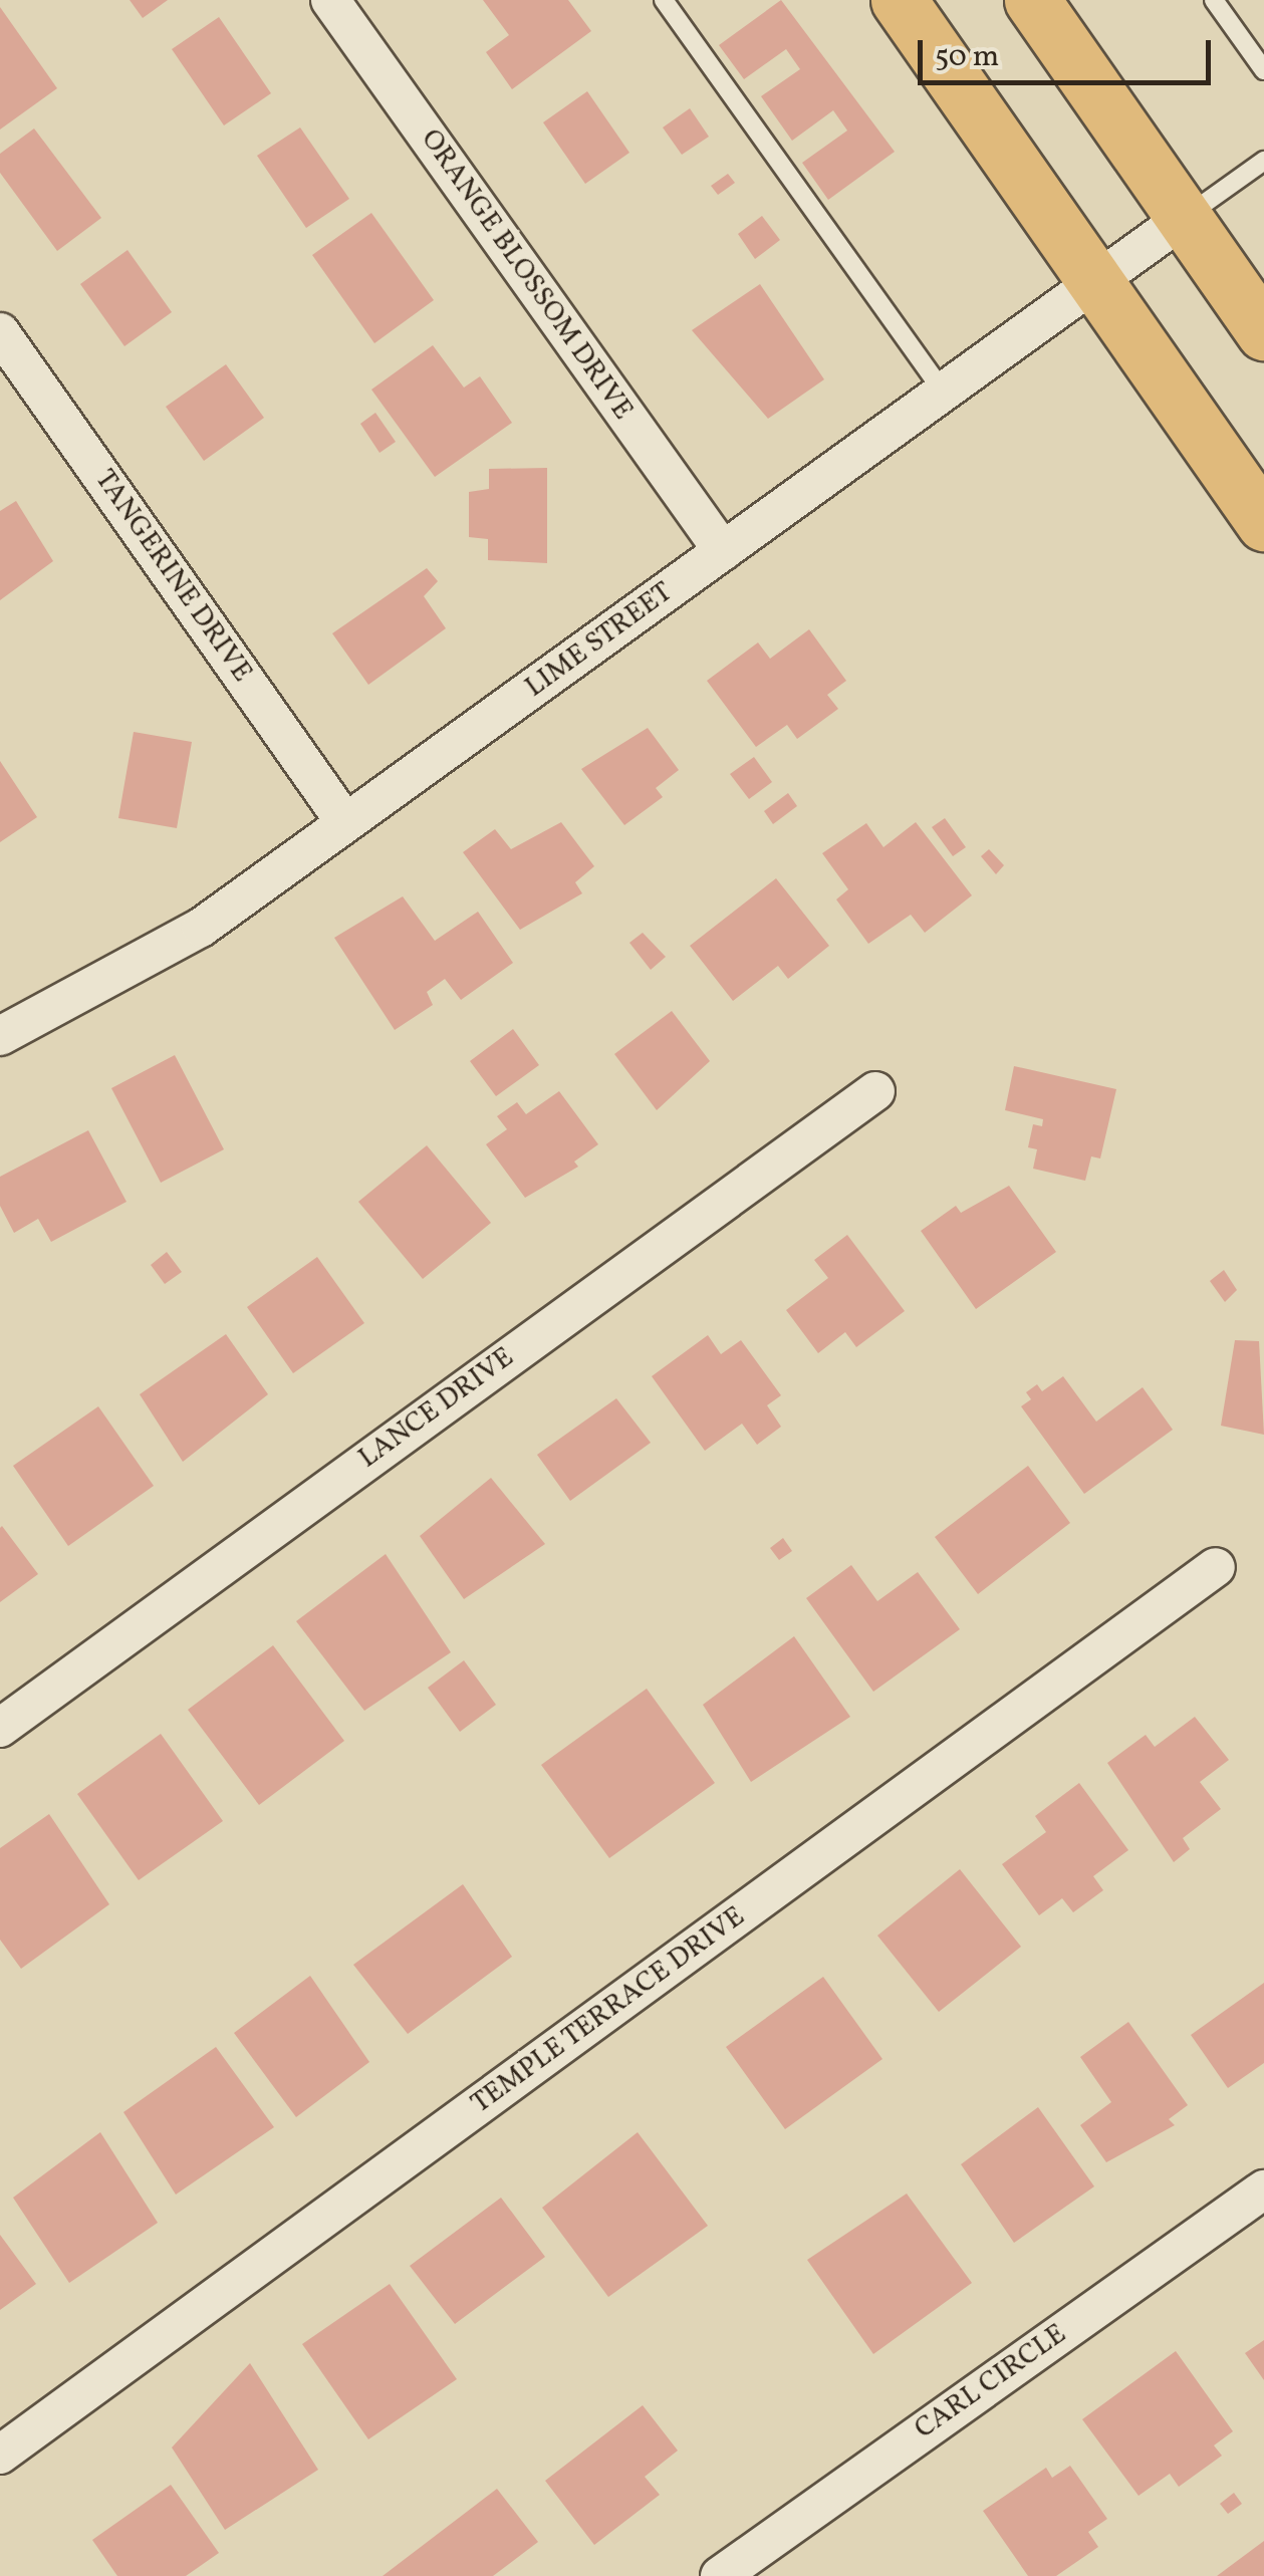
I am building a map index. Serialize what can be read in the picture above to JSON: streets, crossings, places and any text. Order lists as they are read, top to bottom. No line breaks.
{"streets":{"street":["ORANGE BLOSSOM DRIVE","TANGERINE DRIVE","LIME STREET","LANCE DRIVE","TEMPLE TERRACE DRIVE","CARL CIRCLE"]},"crossings":[["ORANGE BLOSSOM DRIVE","LIME STREET"],["TANGERINE DRIVE","LIME STREET"]],"scale_bar":"50 m"}
